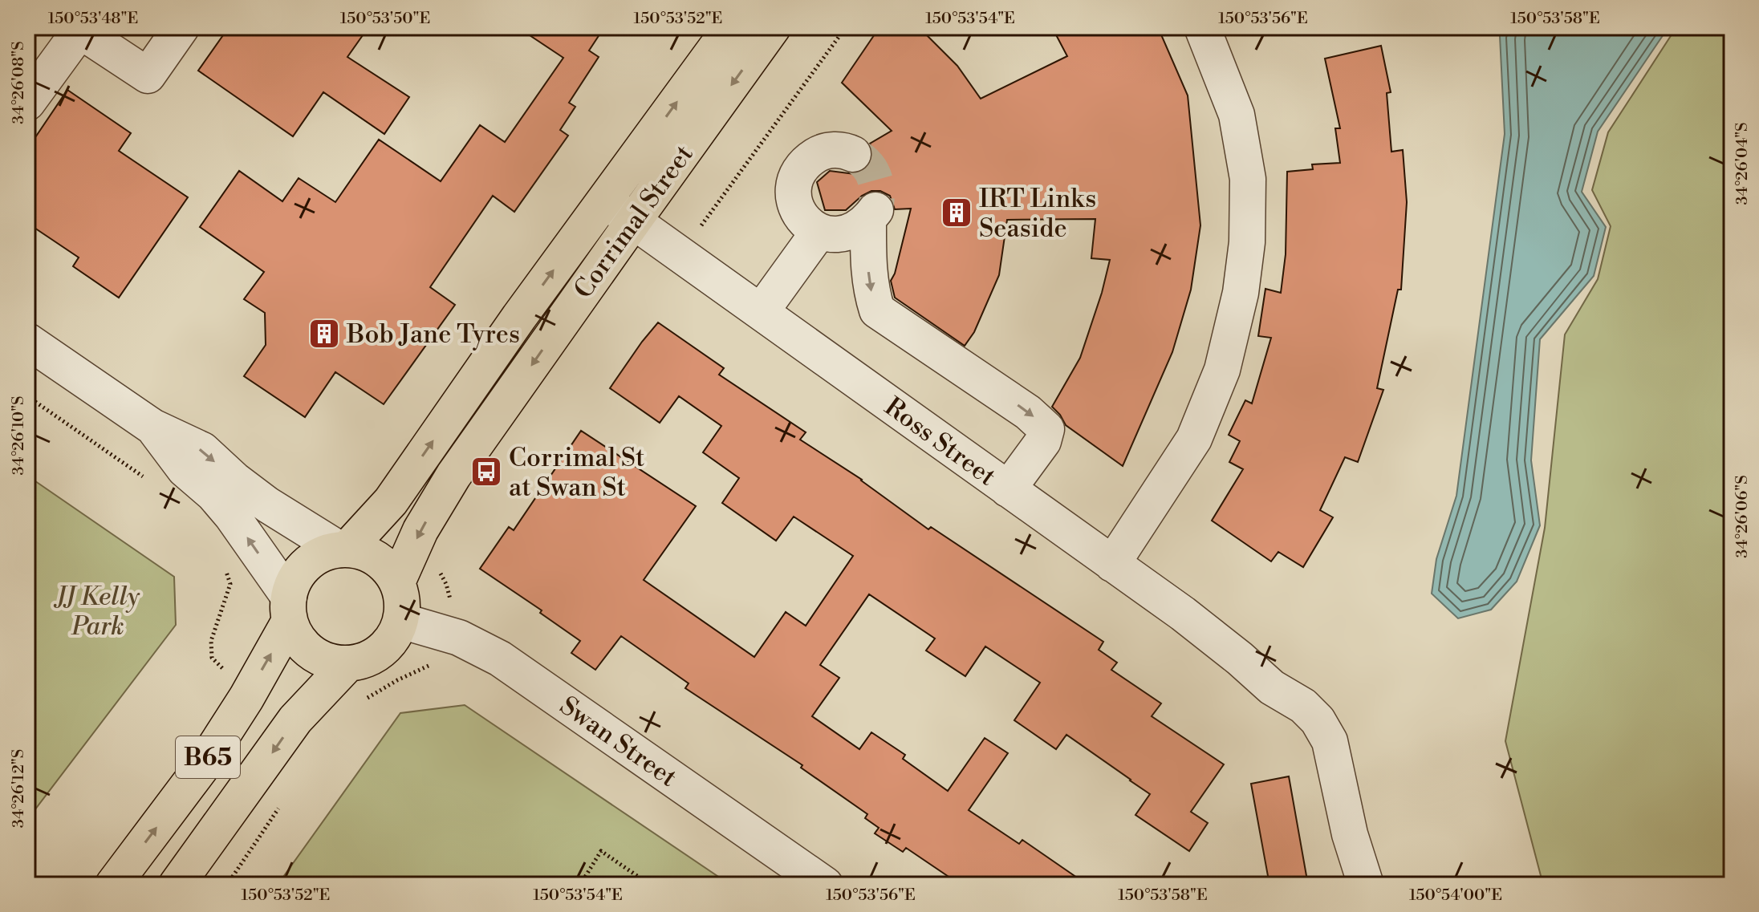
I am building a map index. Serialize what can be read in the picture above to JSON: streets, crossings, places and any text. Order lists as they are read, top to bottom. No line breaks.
{"streets":{"main road":["Corrimal Street","B65"],"street":["Ross Street","Swan Street"]},"crossings":[["Corrimal Street","Ross Street"],["Corrimal Street","Swan Street"],["Corrimal Street","B65"],["Swan Street","B65"]],"parks":["JJ Kelly Park"],"places":{"building":["IRT Links Seaside","Bob Jane Tyres"],"bus stop":["Corrimal St at Swan St"]},"coordinates":["150°53'48\"E","150°53'50\"E","150°53'52\"E","150°53'54\"E","150°53'56\"E","150°53'58\"E","34°26'08\"S","34°26'04\"S","34°26'10\"S","34°26'06\"S","34°26'12\"S","150°54'00\"E"]}
